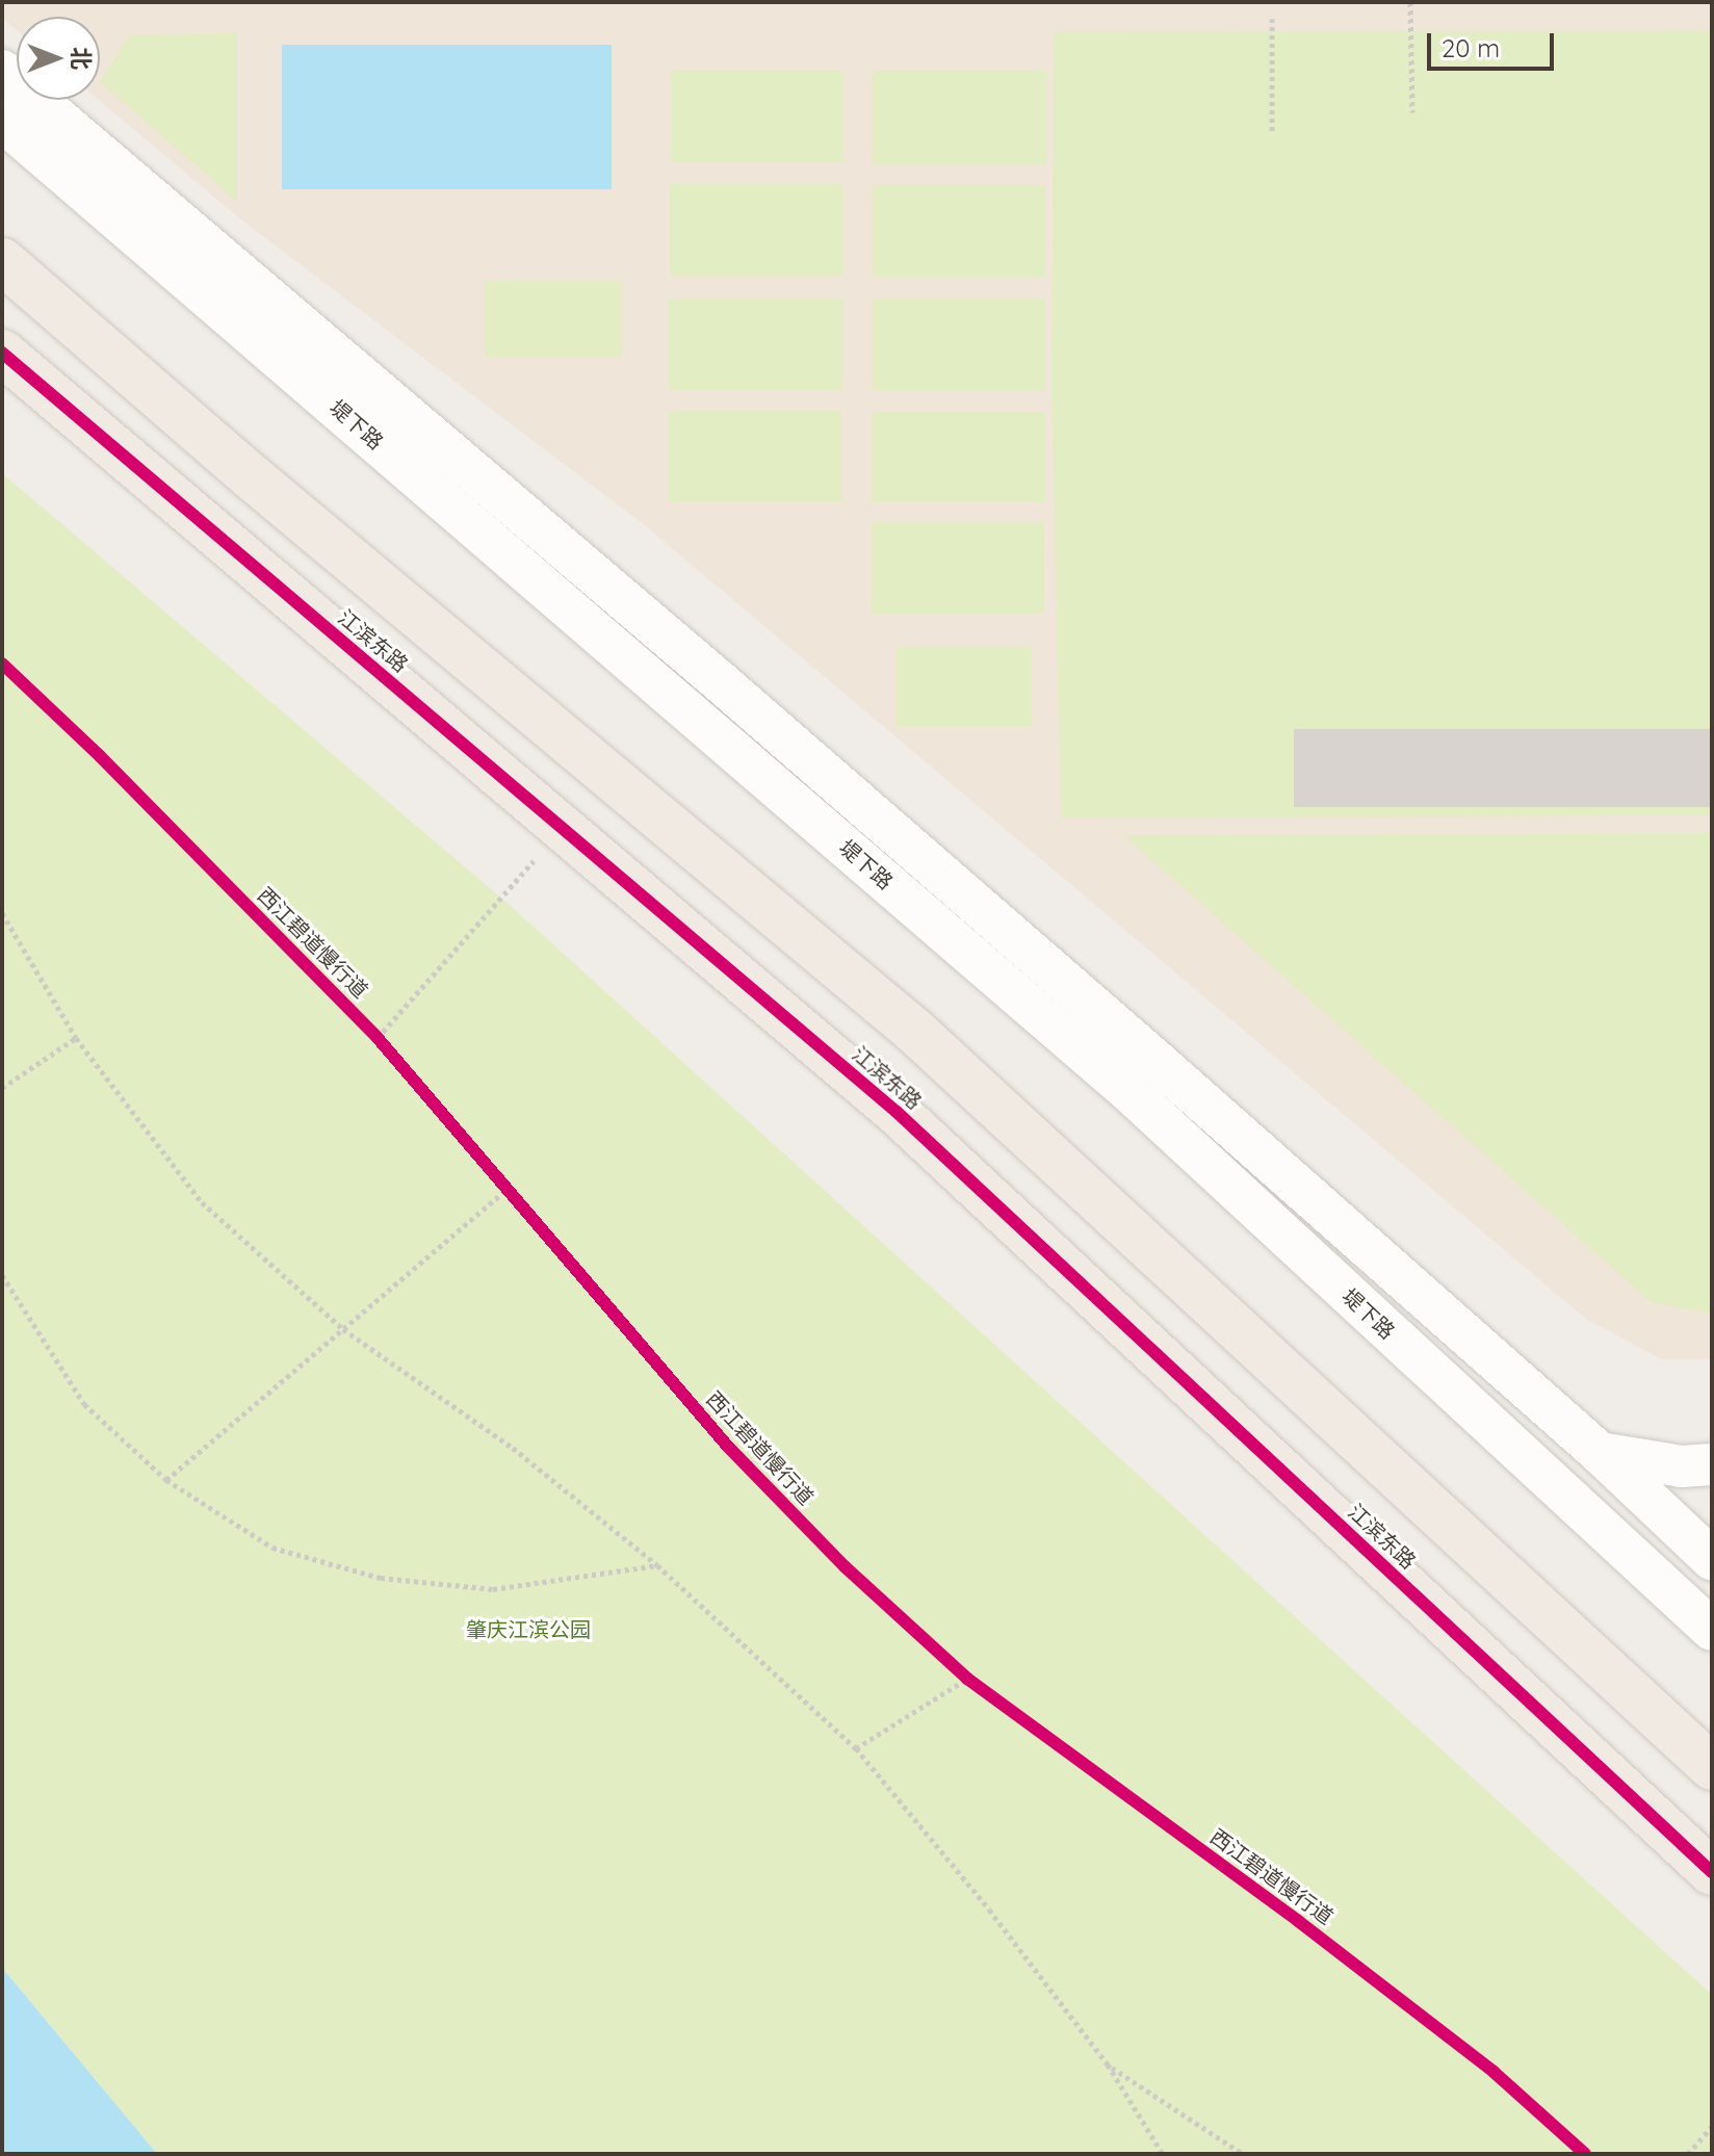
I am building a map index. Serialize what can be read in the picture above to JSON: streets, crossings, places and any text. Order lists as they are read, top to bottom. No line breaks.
{"streets":{"main road":["江滨东路"],"street":["堤下路"],"cycle path":["西江碧道慢行道"]},"parks":["肇庆江滨公园"],"scale_bar":"20 m","north":"right"}
